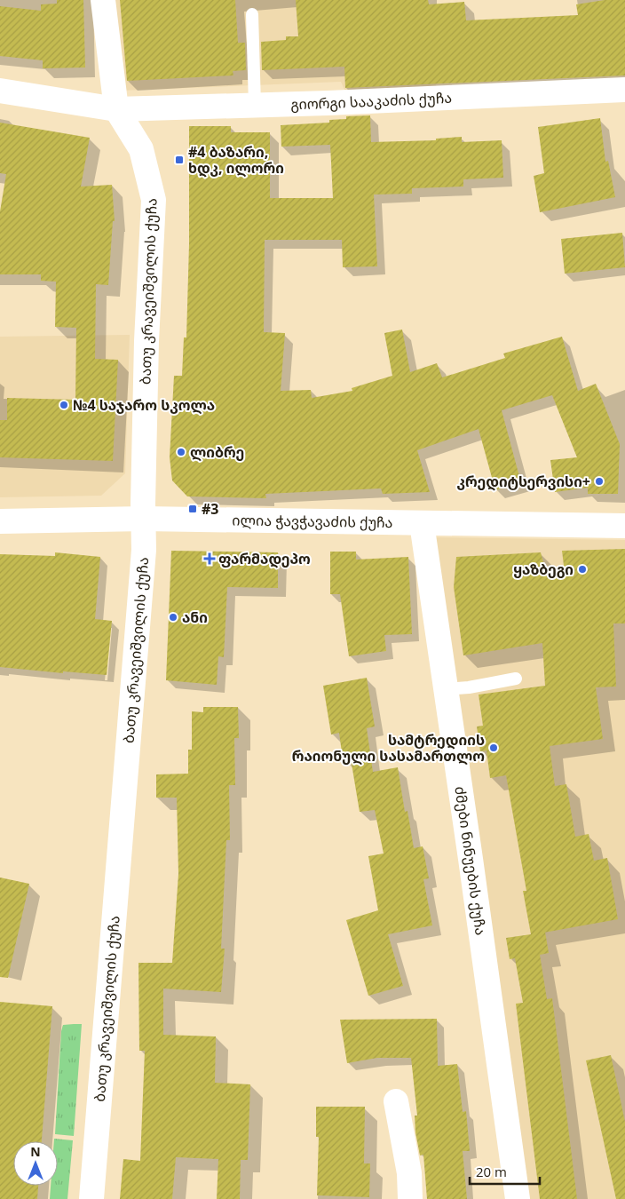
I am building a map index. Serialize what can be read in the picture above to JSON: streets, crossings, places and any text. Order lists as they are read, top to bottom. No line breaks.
{"streets":{"street":["გიორგი სააკაძის ქუჩა","ბათუ კრავეიშვილის ქუჩა","ილია ჭავჭავაძის ქუჩა","ძმები ნინუების ქუჩა"]},"crossings":[["გიორგი სააკაძის ქუჩა","ბათუ კრავეიშვილის ქუჩა"],["ბათუ კრავეიშვილის ქუჩა","ილია ჭავჭავაძის ქუჩა"],["ილია ჭავჭავაძის ქუჩა","ძმები ნინუების ქუჩა"]],"places":{"transit":["#4 ბაზარი, ხდკ, ილორი","#3"],"other":["№4 საჯარო სკოლა","ლიბრე","კრედიტსერვისი+","ყაზბეგი","ანი","სამტრედიის რაიონული სასამართლო"],"health":["ფარმადეპო"]},"scale_bar":"20 m","north":"top"}
